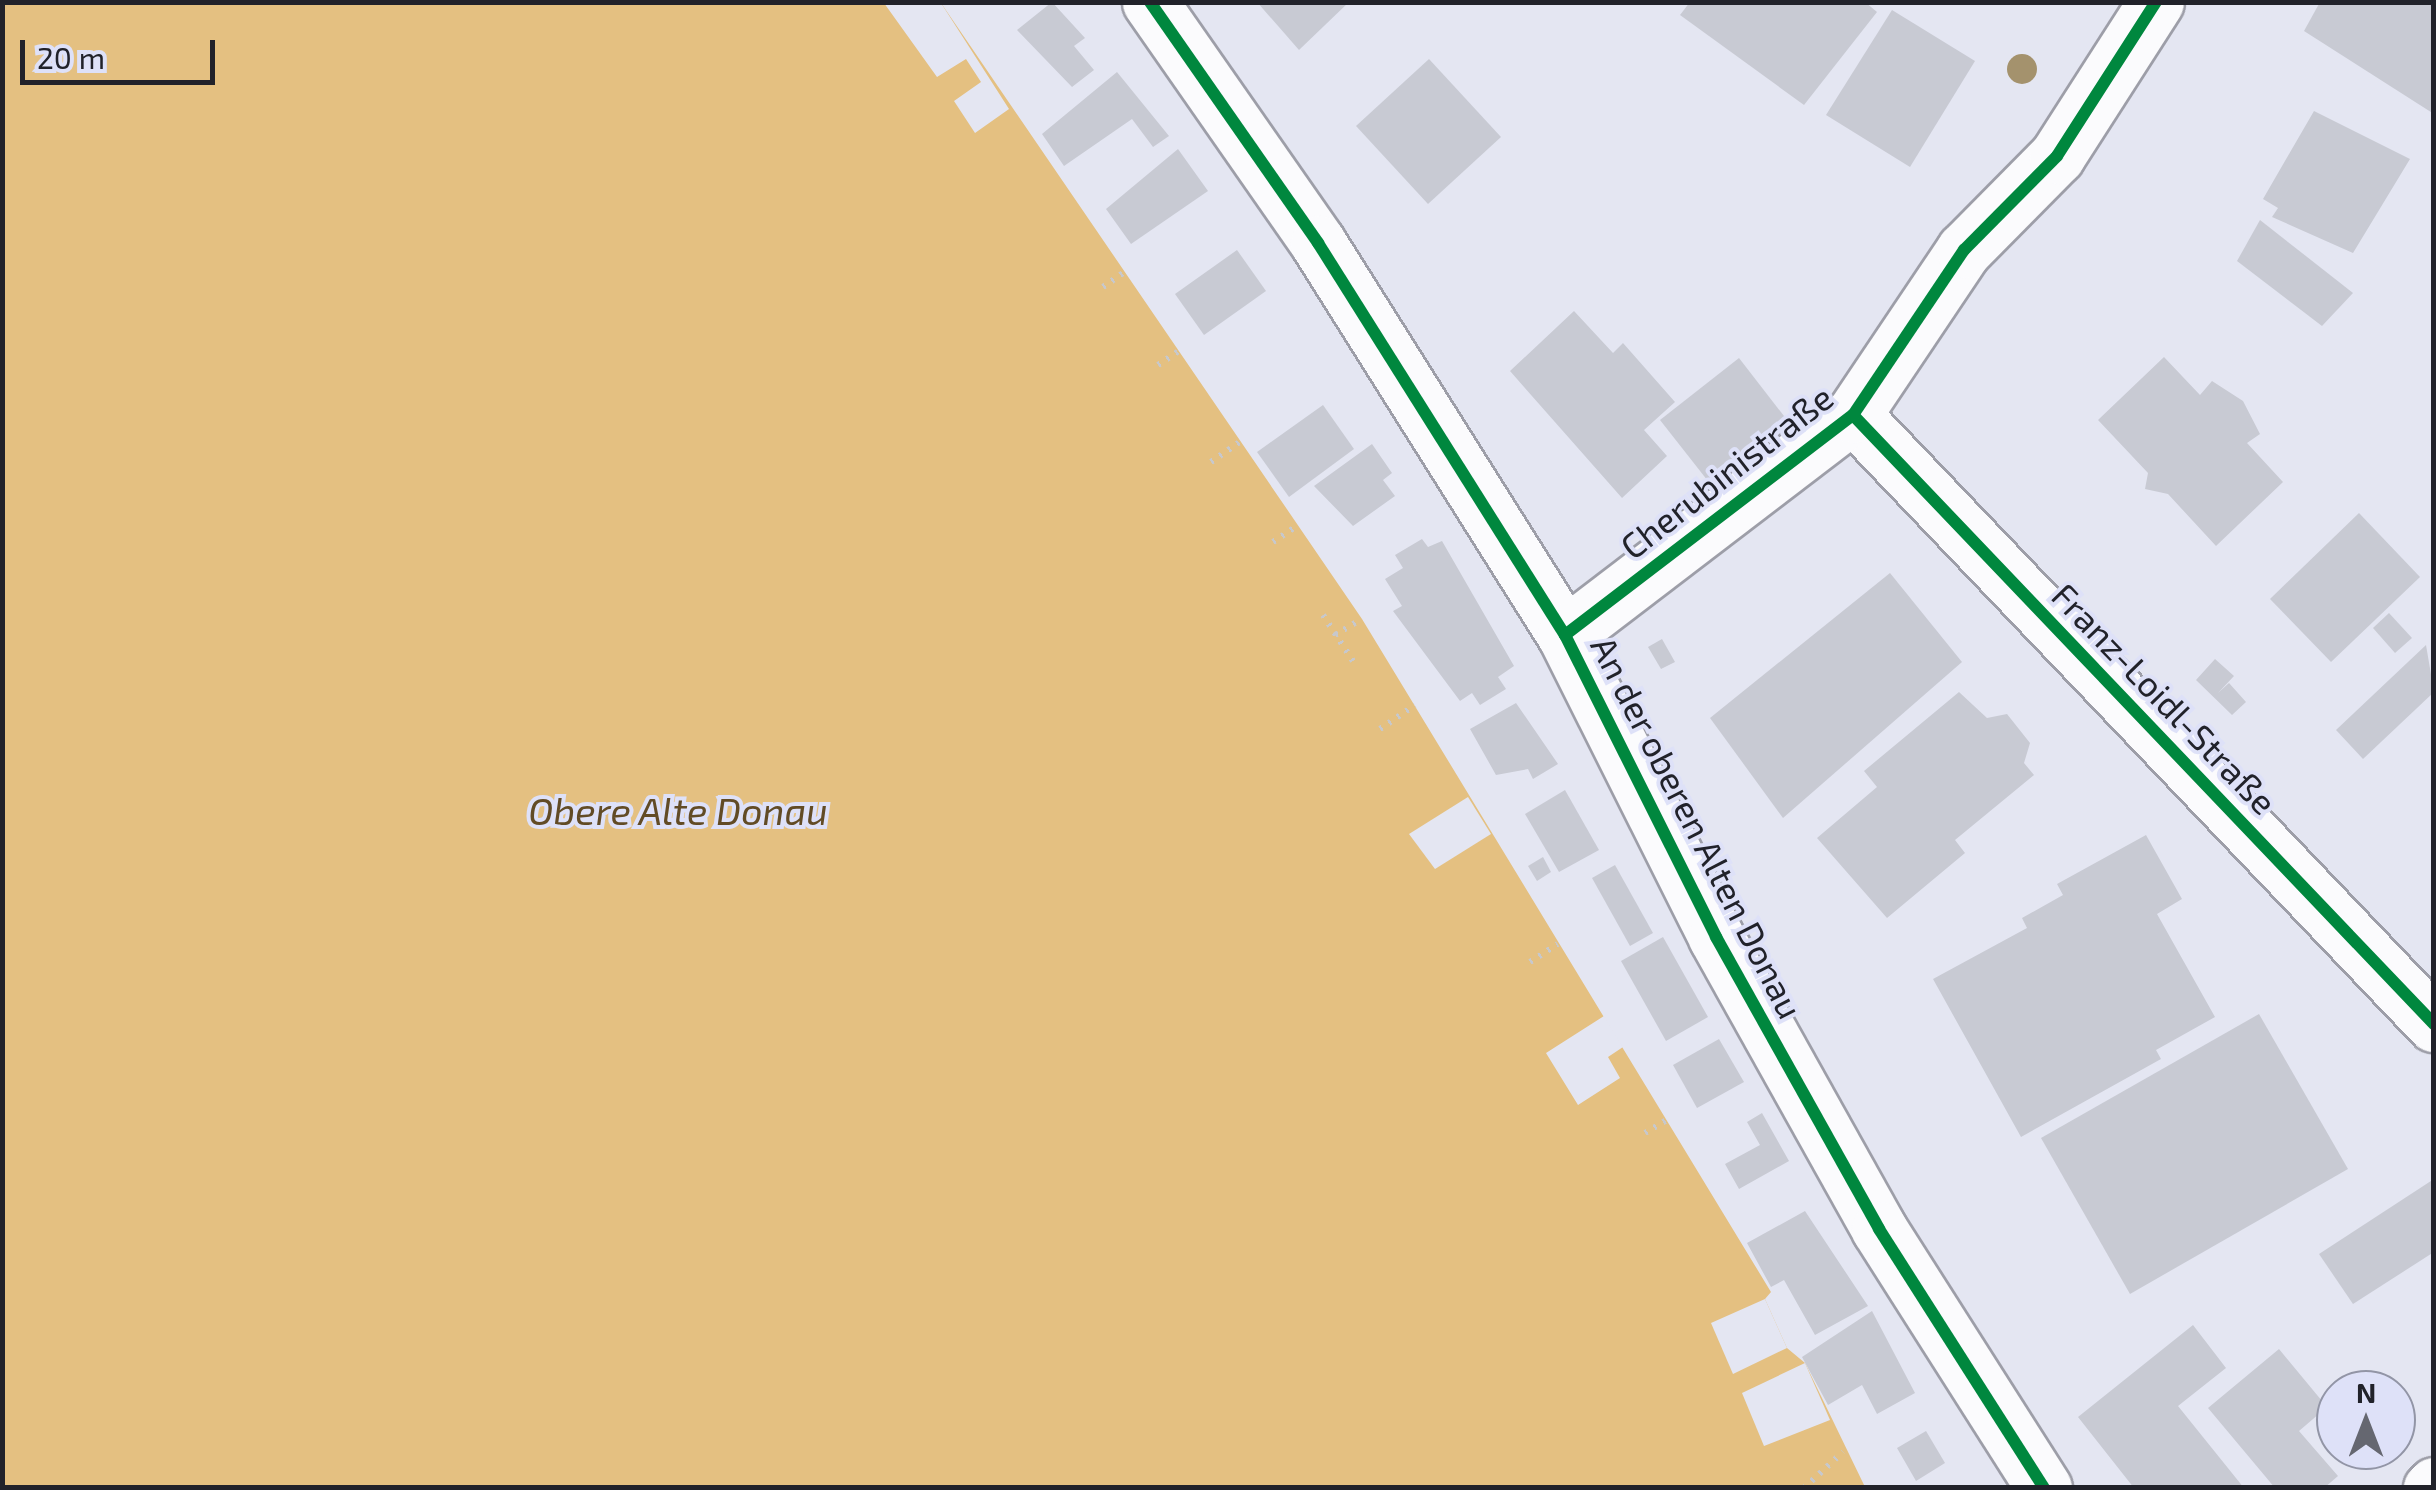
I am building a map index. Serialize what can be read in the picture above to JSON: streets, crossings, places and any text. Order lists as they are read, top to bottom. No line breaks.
{"streets":{"street":["Cherubinistraße","Franz-Loidl-Straße","An der oberen Alten Donau"]},"crossings":[["Cherubinistraße","Franz-Loidl-Straße"],["Cherubinistraße","An der oberen Alten Donau"]],"water":["Obere Alte Donau"],"scale_bar":"20 m","north":"top"}
